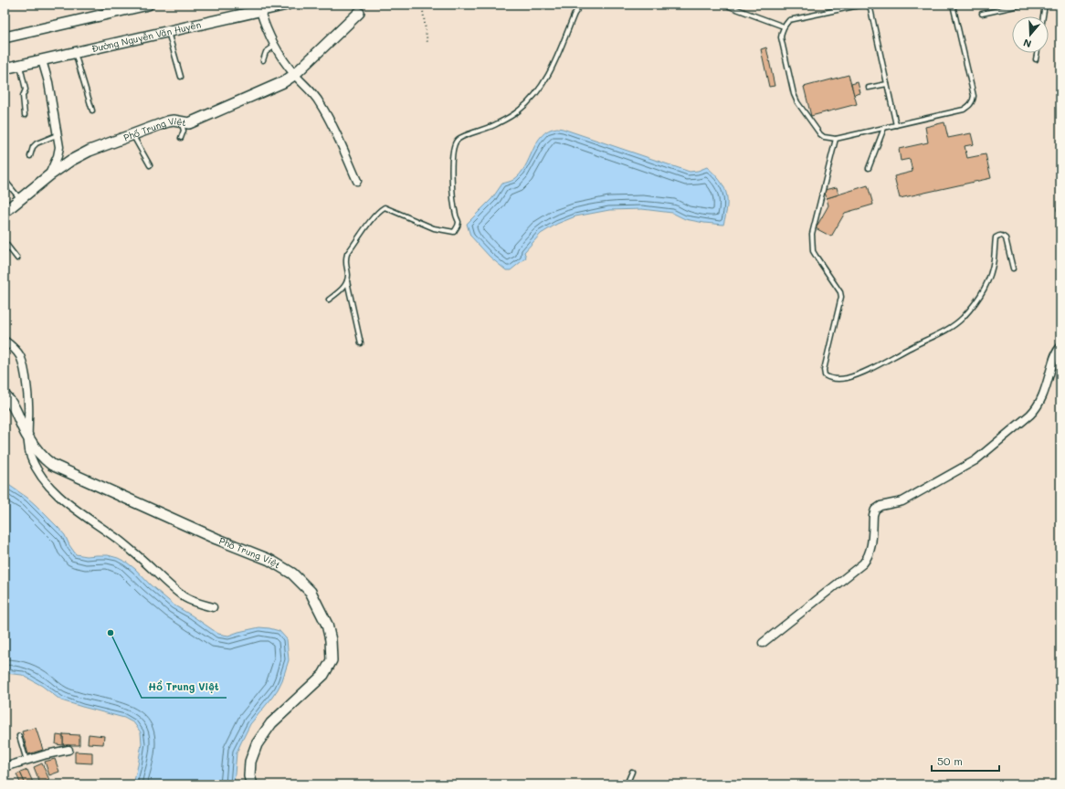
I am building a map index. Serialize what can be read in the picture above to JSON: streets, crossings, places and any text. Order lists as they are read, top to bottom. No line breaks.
{"streets":{"street":["Đường Nguyễn Văn Huyên","Phố Trung Việt"]},"places":["Hồ Trung Việt"],"scale_bar":"50 m","north":"bottom"}
